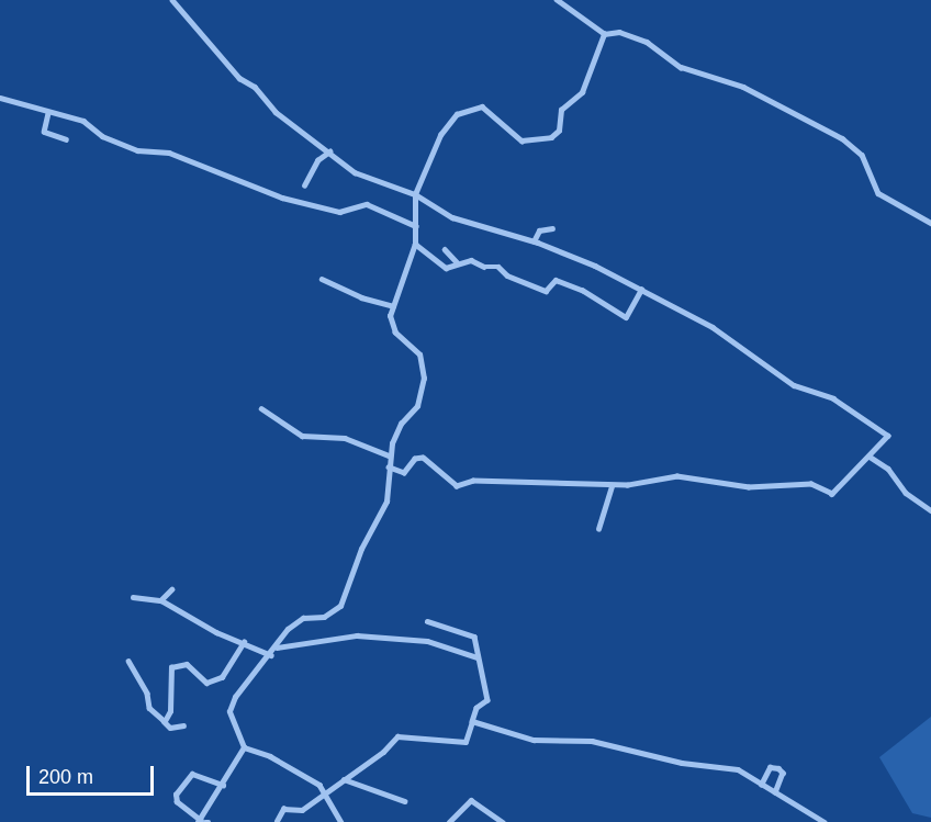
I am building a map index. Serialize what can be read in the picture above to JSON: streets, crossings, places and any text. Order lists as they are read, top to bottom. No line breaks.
{"scale_bar":"200 m"}
